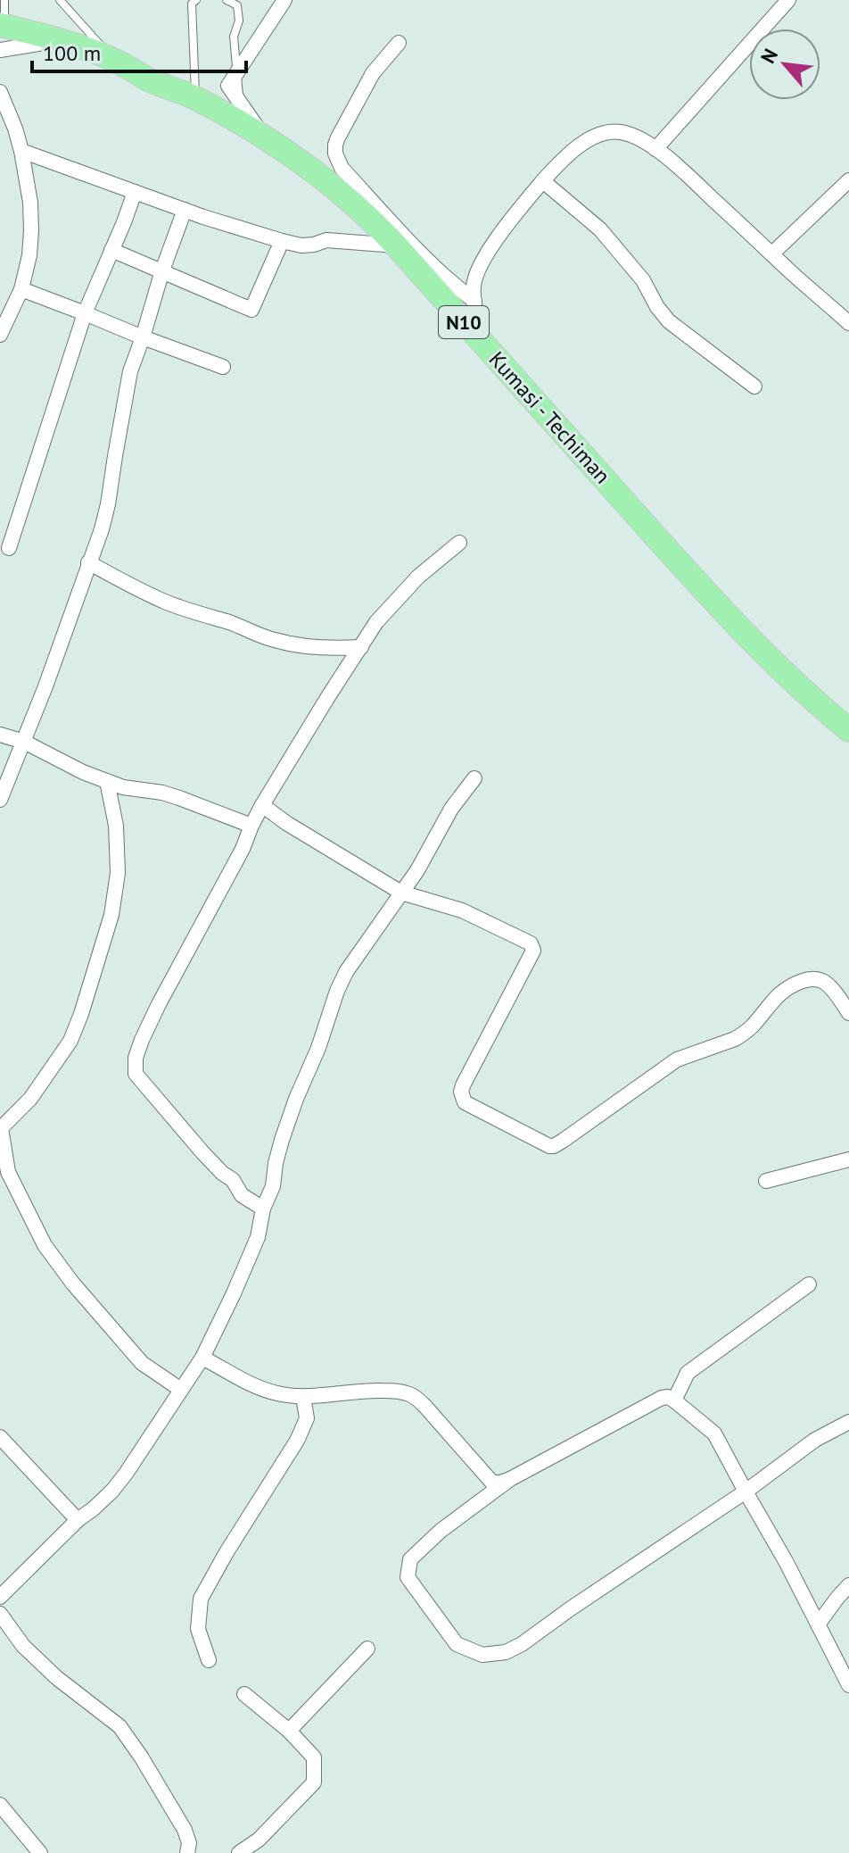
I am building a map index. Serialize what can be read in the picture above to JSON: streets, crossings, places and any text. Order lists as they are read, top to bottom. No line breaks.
{"streets":{"highway":["N10","Kumasi - Techiman"]},"scale_bar":"100 m","north":"top left"}
